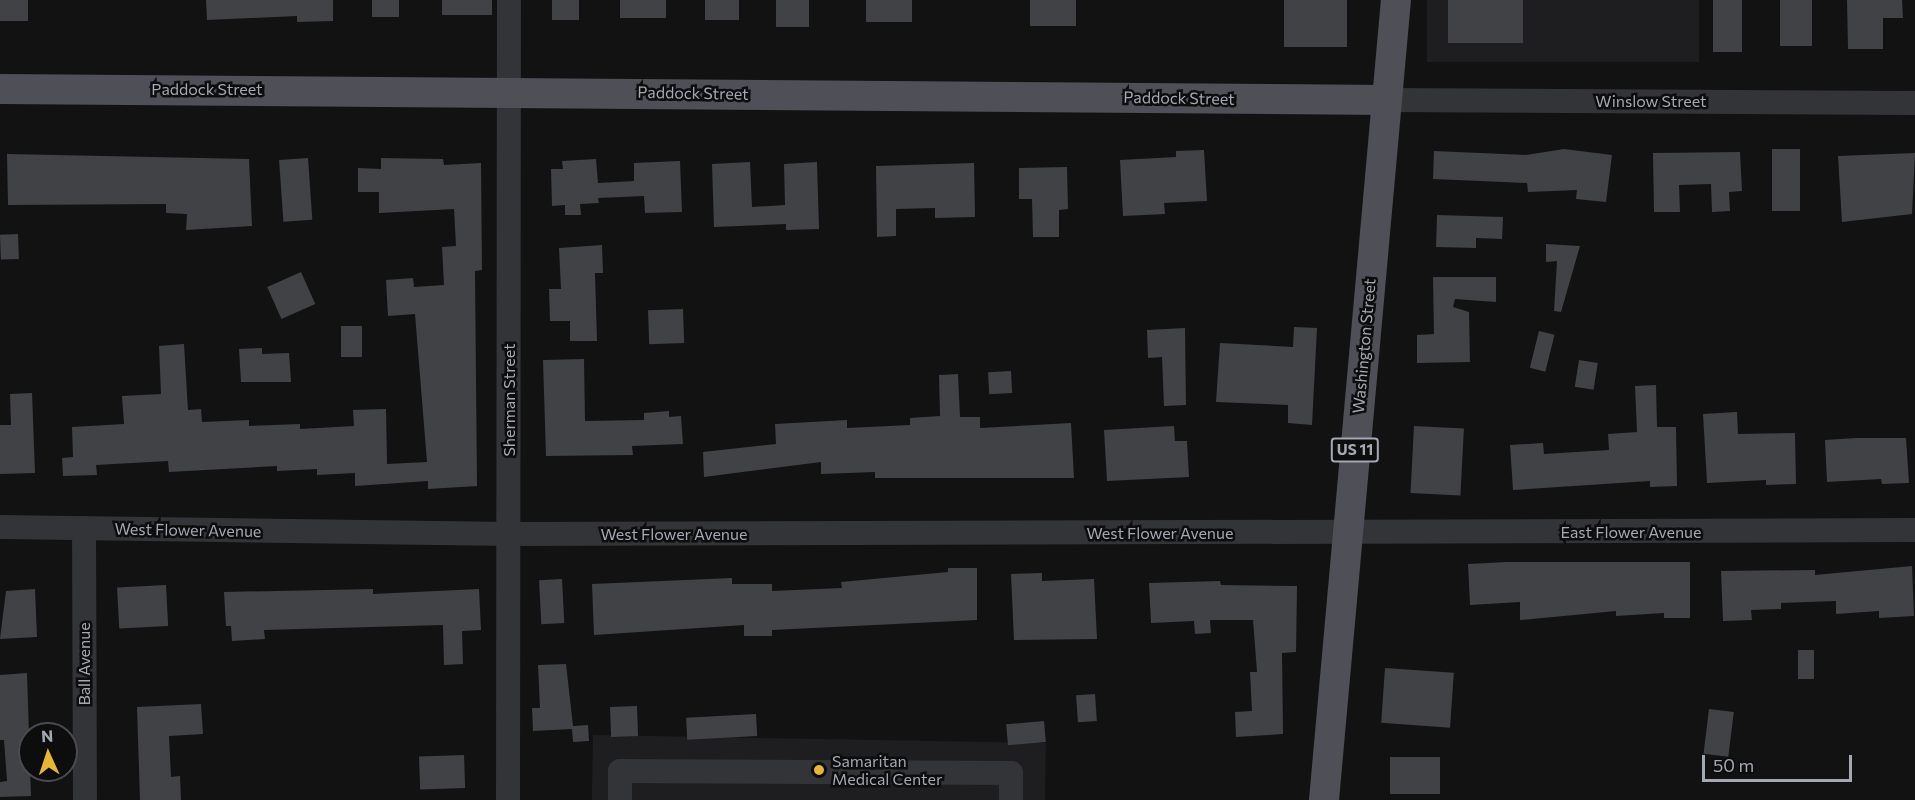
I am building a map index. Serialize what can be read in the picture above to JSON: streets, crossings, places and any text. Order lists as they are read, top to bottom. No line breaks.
{"streets":{"main road":["Paddock Street","Washington Street","US 11"],"street":["Winslow Street","Sherman Street","West Flower Avenue","East Flower Avenue","Ball Avenue"]},"crossings":[["Paddock Street","Winslow Street"],["Paddock Street","Washington Street"],["Paddock Street","Sherman Street"],["Winslow Street","Washington Street"],["Washington Street","West Flower Avenue"],["Washington Street","East Flower Avenue"],["Sherman Street","West Flower Avenue"],["West Flower Avenue","East Flower Avenue"],["West Flower Avenue","Ball Avenue"]],"places":["Samaritan Medical Center"],"scale_bar":"50 m","north":"top"}
